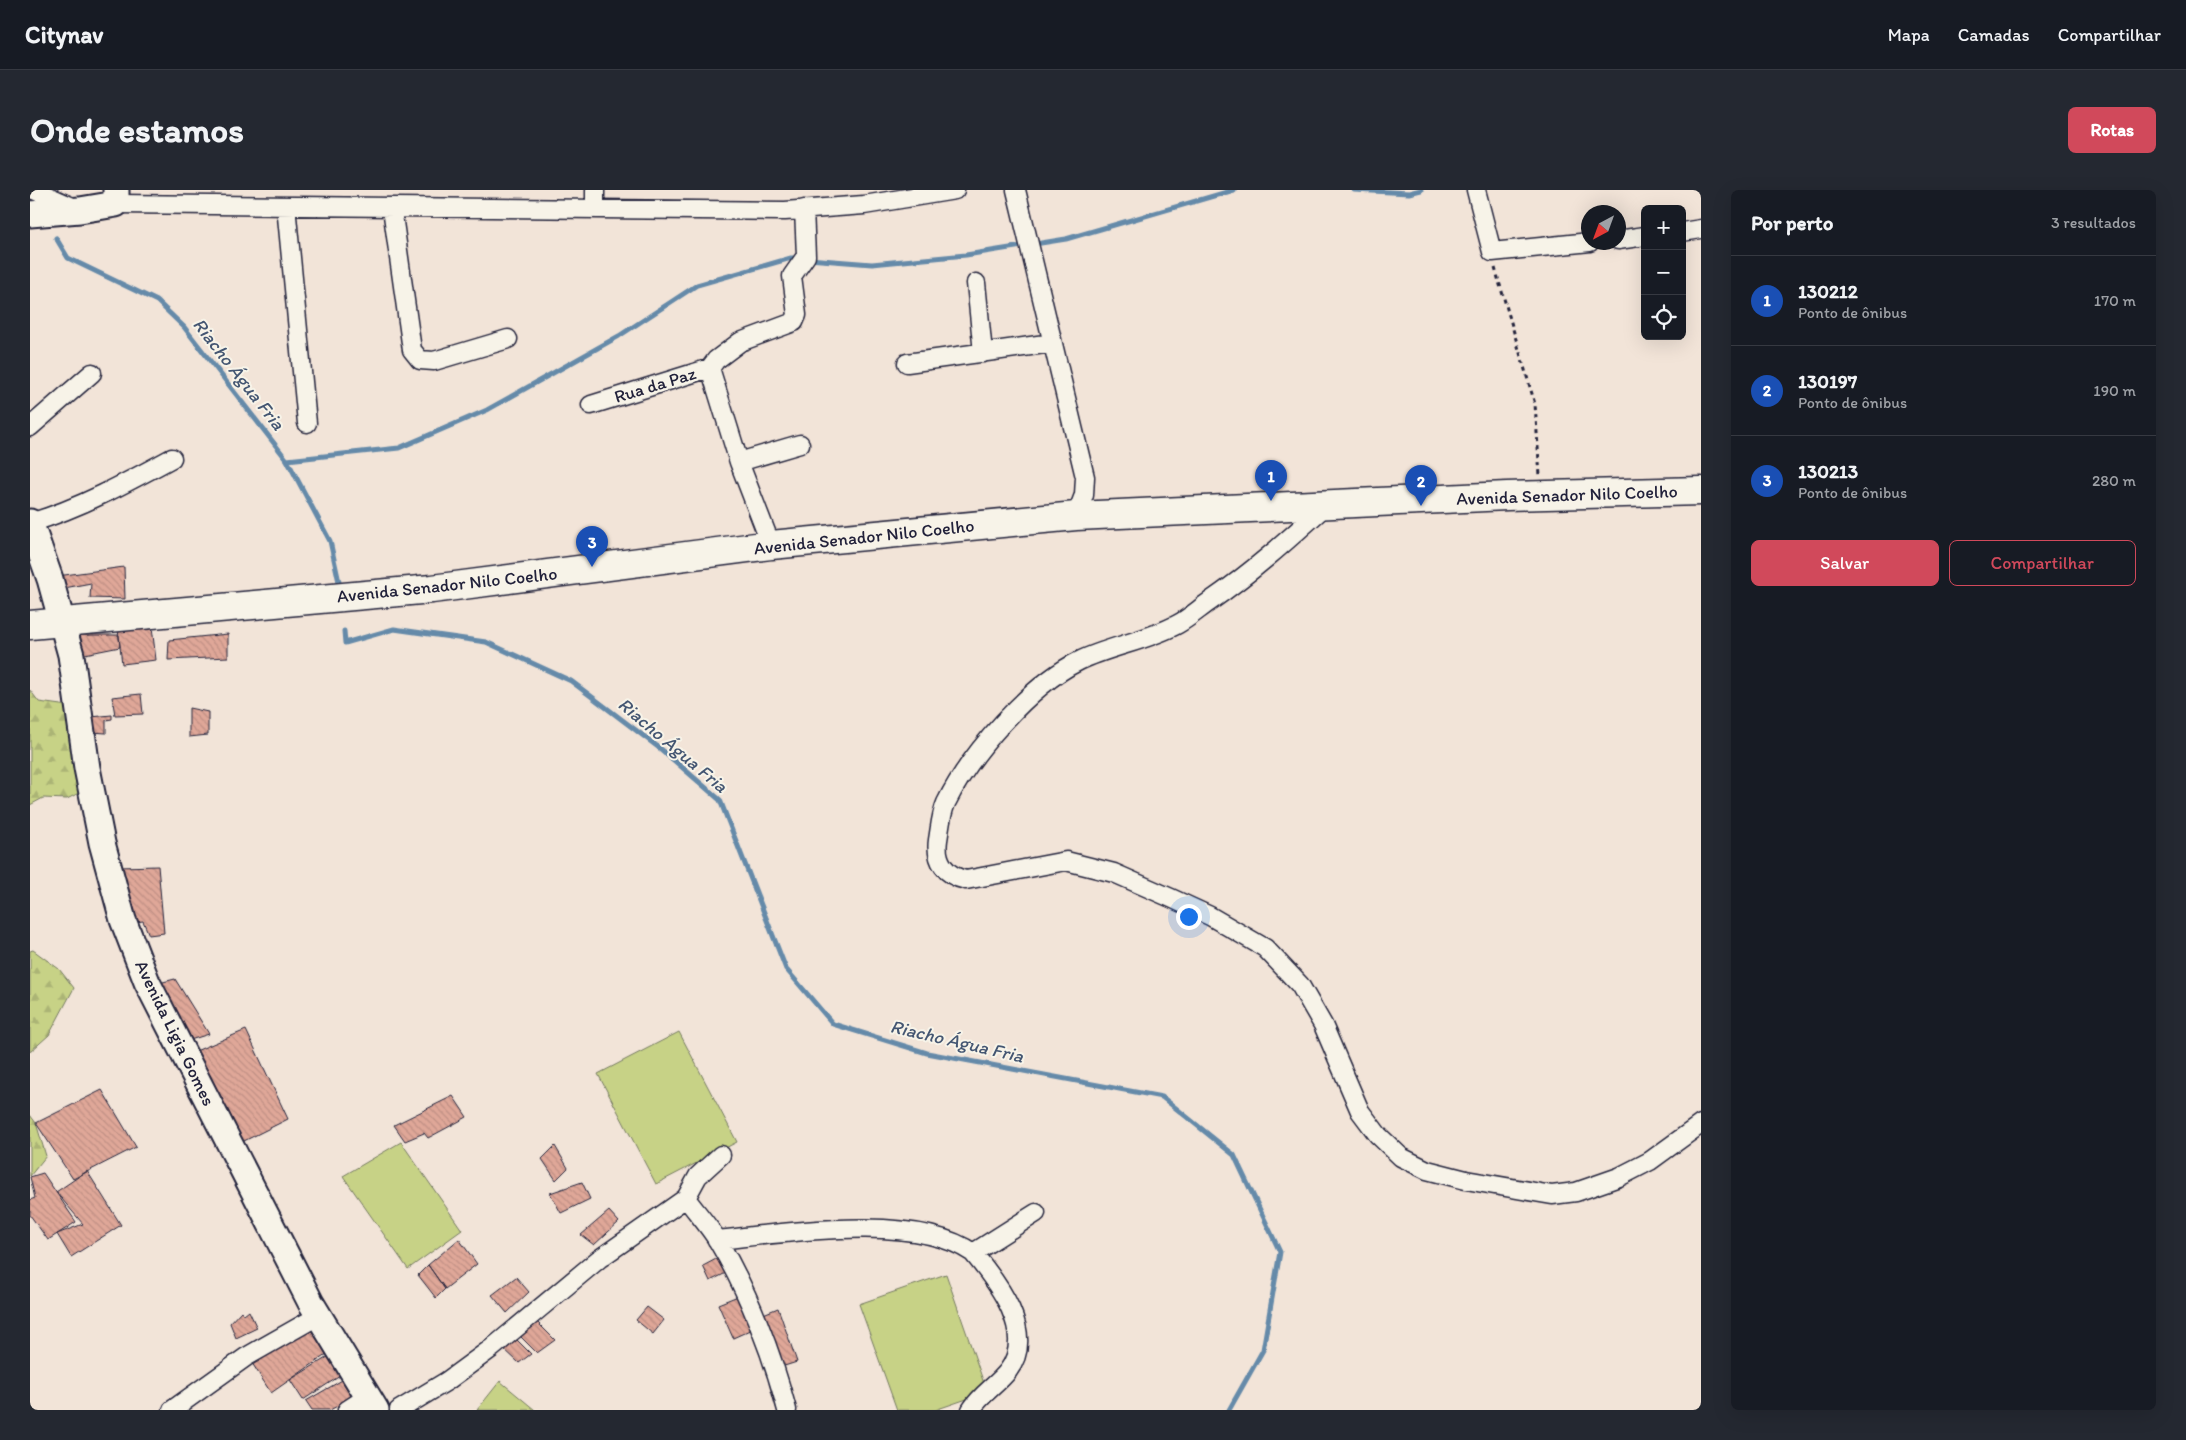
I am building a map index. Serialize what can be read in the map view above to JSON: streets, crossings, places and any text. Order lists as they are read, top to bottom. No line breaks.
{"streets":{"main road":["Avenida Senador Nilo Coelho"],"street":["Rua da Paz","Avenida Ligia Gomes"]},"crossings":[["Rua da Paz","Avenida Senador Nilo Coelho"],["Avenida Senador Nilo Coelho","Avenida Ligia Gomes"]],"water":["Riacho Água Fria"],"north":"bottom left","page":{"header":"Citynav","nav":["Mapa","Camadas","Compartilhar"],"buttons":["Rotas",["Salvar","Compartilhar"]],"title":"Onde estamos","heading":["Por perto","3 resultados"],"map_buttons":["+","−"],"list":[{"mark":"1","name":"130212","note":"Ponto de ônibus","value":"170 m"},{"mark":"2","name":"130197","note":"Ponto de ônibus","value":"190 m"},{"mark":"3","name":"130213","note":"Ponto de ônibus","value":"280 m"}],"pins":["1","2","3"]}}
